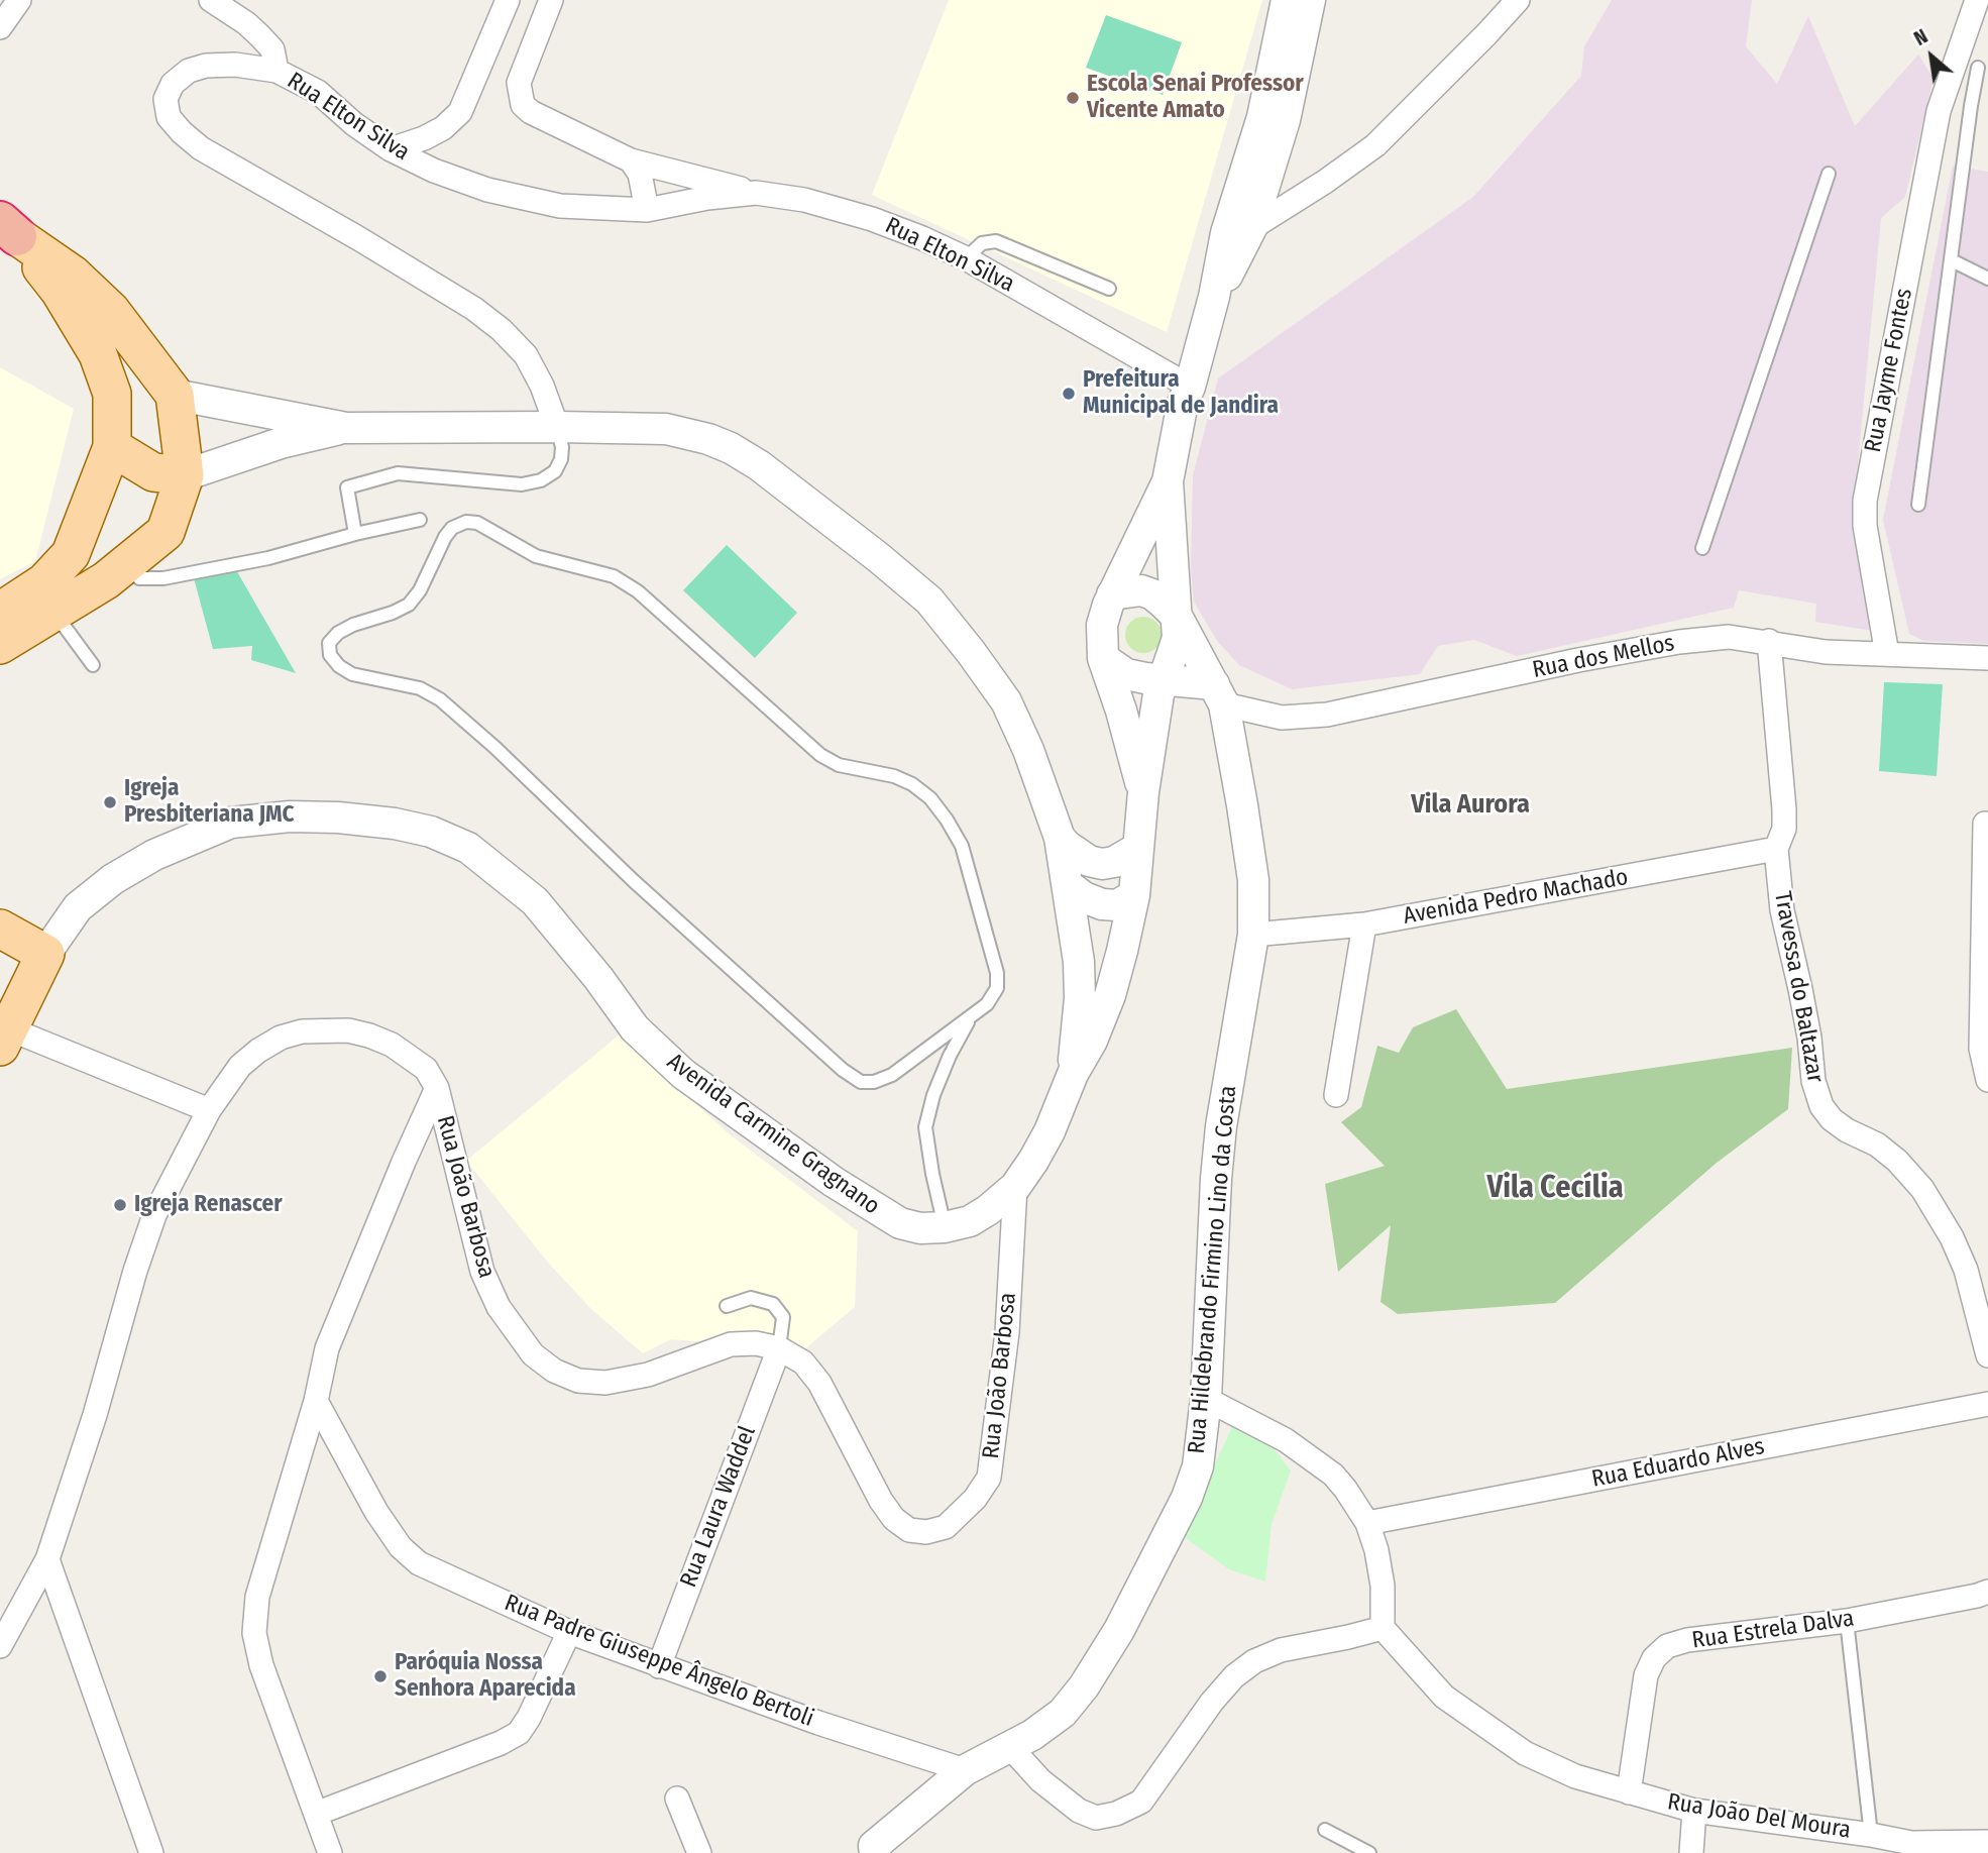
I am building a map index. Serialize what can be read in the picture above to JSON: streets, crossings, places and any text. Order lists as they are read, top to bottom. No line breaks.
{"streets":{"main road":["Avenida Carmine Gragnano"],"street":["Rua Elton Silva","Rua Jayme Fontes","Rua dos Mellos","Avenida Pedro Machado","Travessa do Baltazar","Rua João Barbosa","Rua Hildebrando Firmino Lino da Costa","Rua Eduardo Alves","Rua Laura Waddel","Rua Estrela Dalva","Rua Padre Giuseppe Ângelo Bertoli","Rua João Del Moura"]},"crossings":[["Rua Elton Silva","Avenida Carmine Gragnano"],["Rua Jayme Fontes","Rua dos Mellos"],["Rua dos Mellos","Travessa do Baltazar"],["Rua dos Mellos","Rua Hildebrando Firmino Lino da Costa"],["Avenida Pedro Machado","Travessa do Baltazar"],["Avenida Pedro Machado","Rua Hildebrando Firmino Lino da Costa"],["Avenida Carmine Gragnano","Rua João Barbosa"],["Avenida Carmine Gragnano","Rua Hildebrando Firmino Lino da Costa"],["Rua João Barbosa","Rua Laura Waddel"],["Rua Hildebrando Firmino Lino da Costa","Rua Padre Giuseppe Ângelo Bertoli"],["Rua Laura Waddel","Rua Padre Giuseppe Ângelo Bertoli"],["Rua Estrela Dalva","Rua João Del Moura"]],"districts":["Vila Aurora","Vila Cecília"],"places":["Escola Senai Professor Vicente Amato","Prefeitura Municipal de Jandira","Igreja Presbiteriana JMC","Igreja Renascer","Paróquia Nossa Senhora Aparecida"],"north":"top left"}
